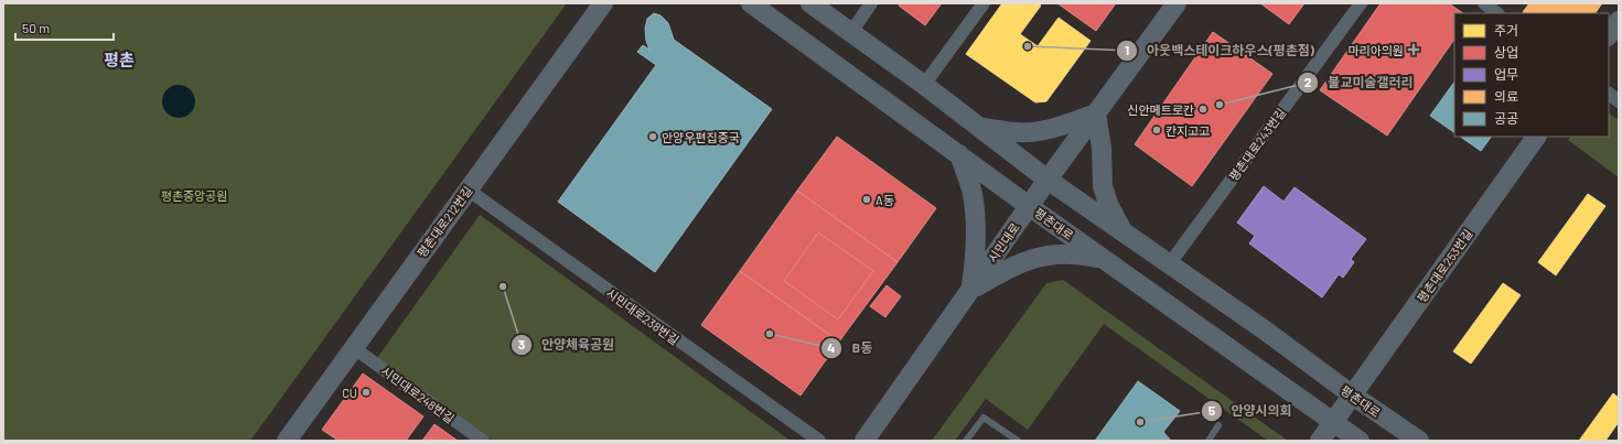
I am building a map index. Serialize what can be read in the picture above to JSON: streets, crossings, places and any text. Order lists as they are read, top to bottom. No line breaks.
{"streets":{"street":["평촌대로243번길","평촌대로212번길","평촌대로","시민대로","평촌대로253번길","시민대로238번길","시민대로248번길"]},"crossings":[["평촌대로243번길","평촌대로"],["평촌대로212번길","시민대로238번길"],["평촌대로212번길","시민대로248번길"],["평촌대로","시민대로"],["평촌대로","평촌대로253번길"]],"districts":["평촌"],"parks":["평촌중앙공원"],"places":{"other":["아웃백스테이크하우스(평촌점)","불교미술갤러리","신안메트로칸","칸지고고","안양우편집중국","A동","안양체육공원","B동","CU","안양시의회"],"health":["마리아의원"]},"legend":["주거","상업","업무","의료","공공"],"scale_bar":"50 m"}
